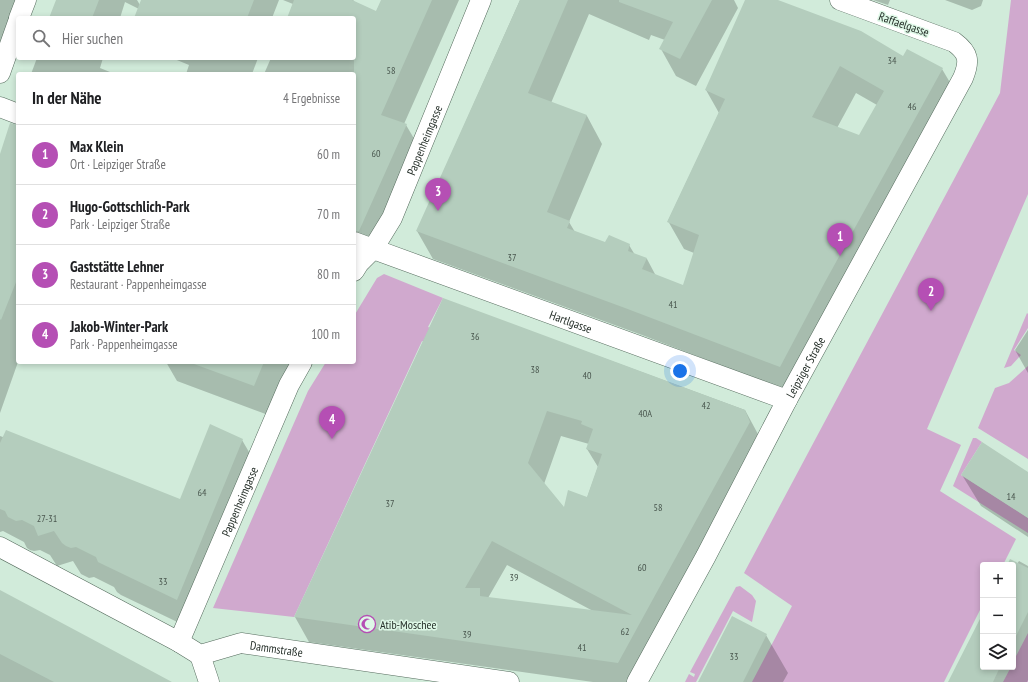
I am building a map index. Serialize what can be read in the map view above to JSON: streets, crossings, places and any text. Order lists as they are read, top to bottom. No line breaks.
{"streets":{"street":["Raffaelgasse","Pappenheimgasse","Hartlgasse","Leipziger Straße","Dammstraße"]},"crossings":[["Raffaelgasse","Leipziger Straße"],["Pappenheimgasse","Hartlgasse"],["Hartlgasse","Leipziger Straße"]],"places":{"mosque":["Atib-Moschee"]},"house_numbers":["34","58","46","60","37","41","36","38","40","42","40A","64","14","37","58","27-31","60","39","33","62","39","41","33"],"page":{"search":"Hier suchen","heading":["In der Nähe","4 Ergebnisse"],"list":[{"mark":"1","name":"Max Klein","note":"Ort · Leipziger Straße","value":"60 m"},{"mark":"2","name":"Hugo-Gottschlich-Park","note":"Park · Leipziger Straße","value":"70 m"},{"mark":"3","name":"Gaststätte Lehner","note":"Restaurant · Pappenheimgasse","value":"80 m"},{"mark":"4","name":"Jakob-Winter-Park","note":"Park · Pappenheimgasse","value":"100 m"}],"pins":["3","1","2","4"],"map_buttons":["+","−"]}}
